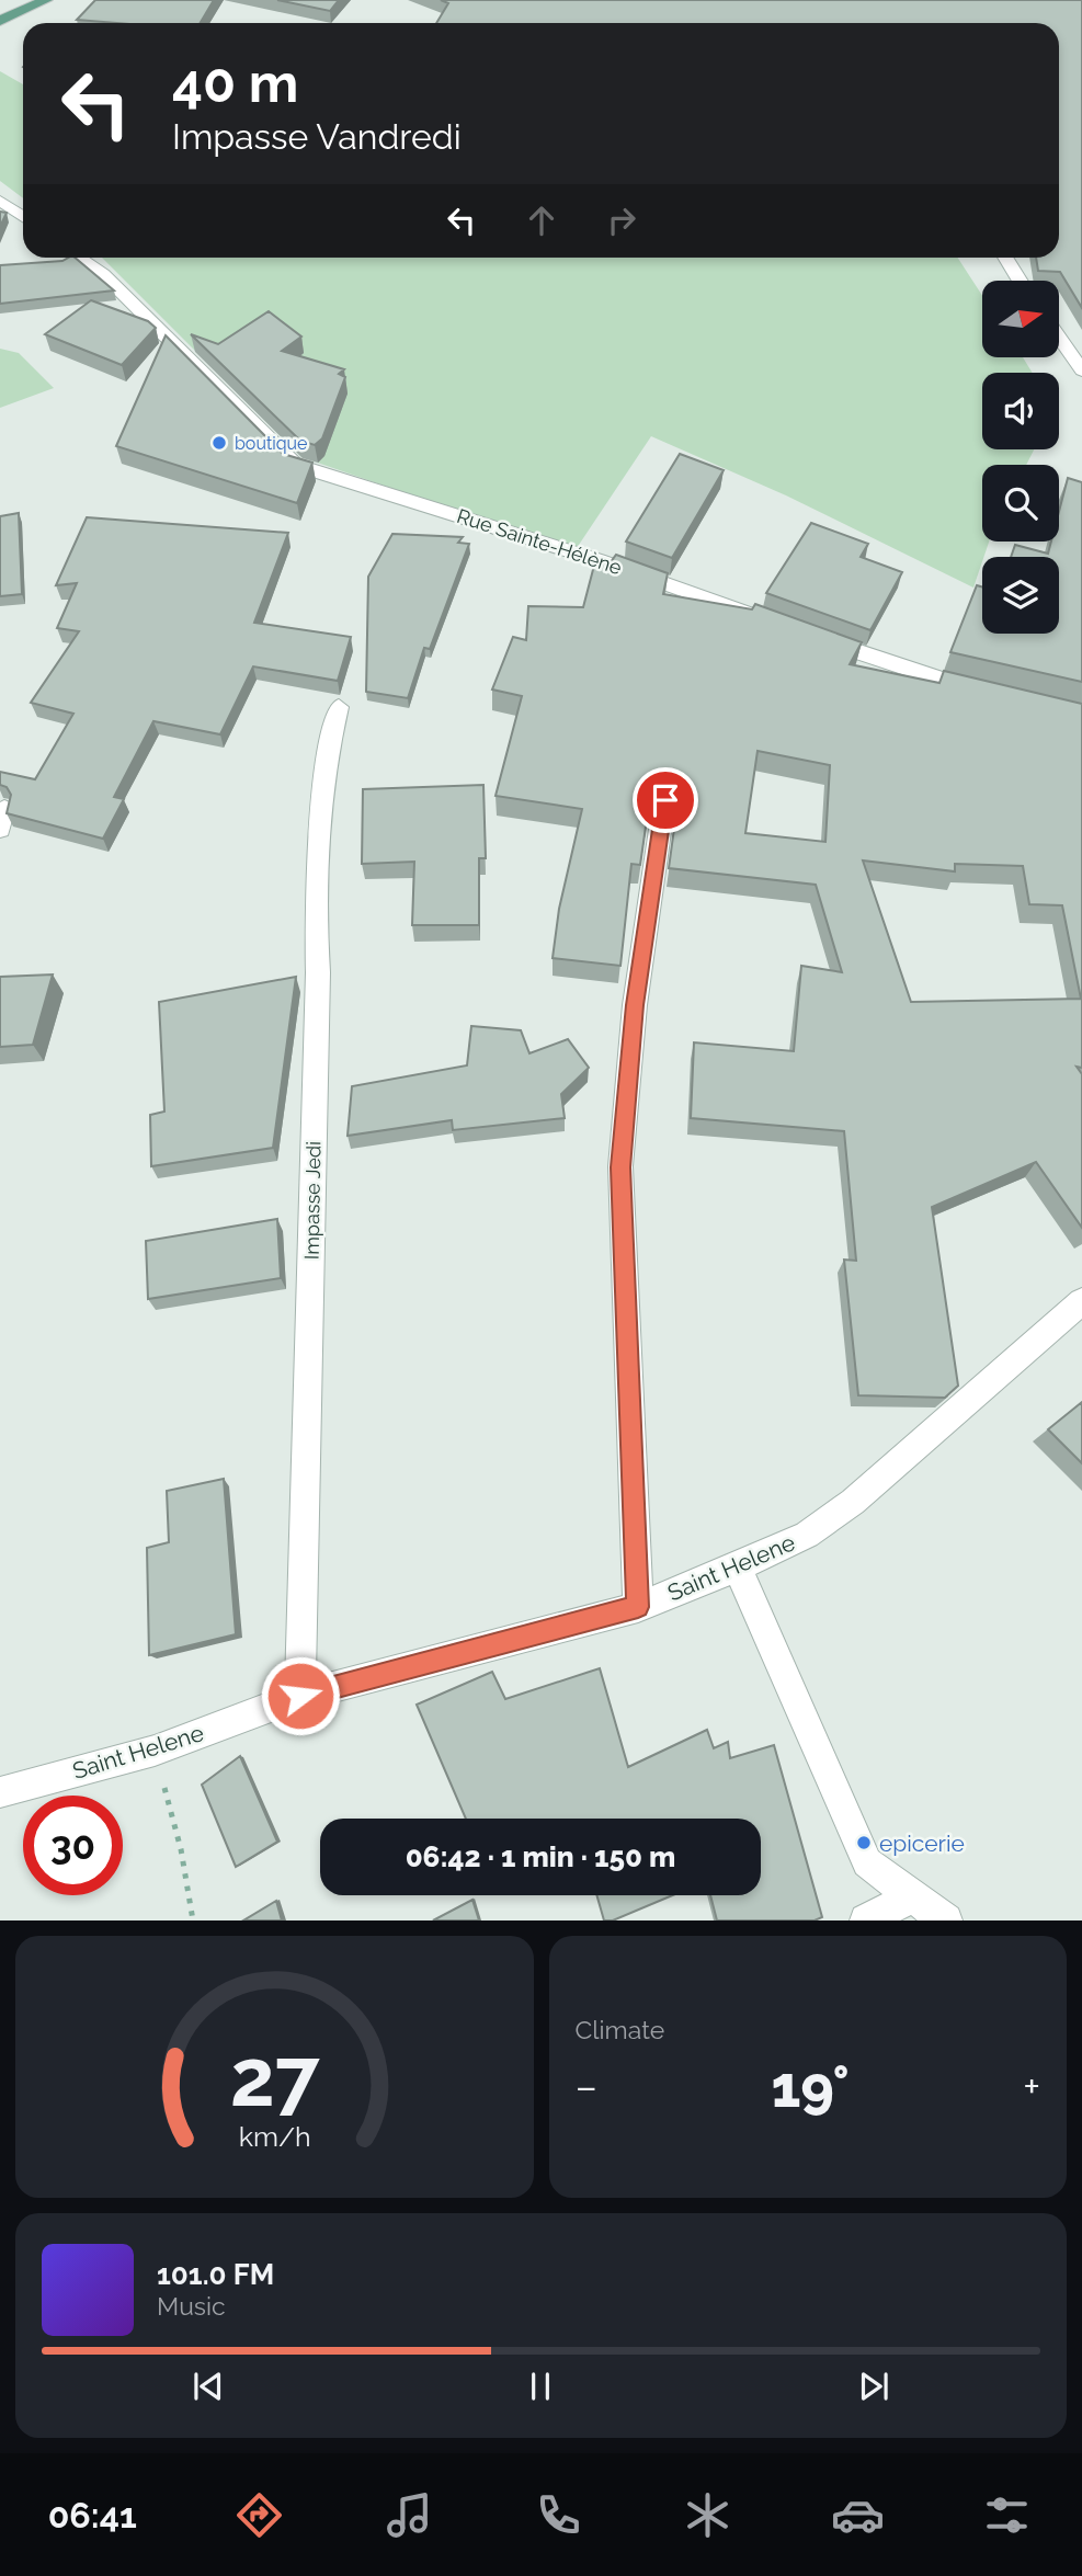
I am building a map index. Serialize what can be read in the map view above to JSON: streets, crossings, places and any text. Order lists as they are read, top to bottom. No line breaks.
{"streets":{"street":["Rue Sainte-Hélène","Impasse Jedi","Saint Helene"]},"crossings":[["Impasse Jedi","Saint Helene"]],"places":["boutique","epicerie"],"north":"right","page":{"turn":["40 m","Impasse Vandredi"],"limit":"30","trip":"06:42 · 1 min · 150 m","tile":"Climate","heat":["−","19°","+"],"song":["101.0 FM","Music"],"tabs":"06:41","gauge":["27","km/h"]}}
